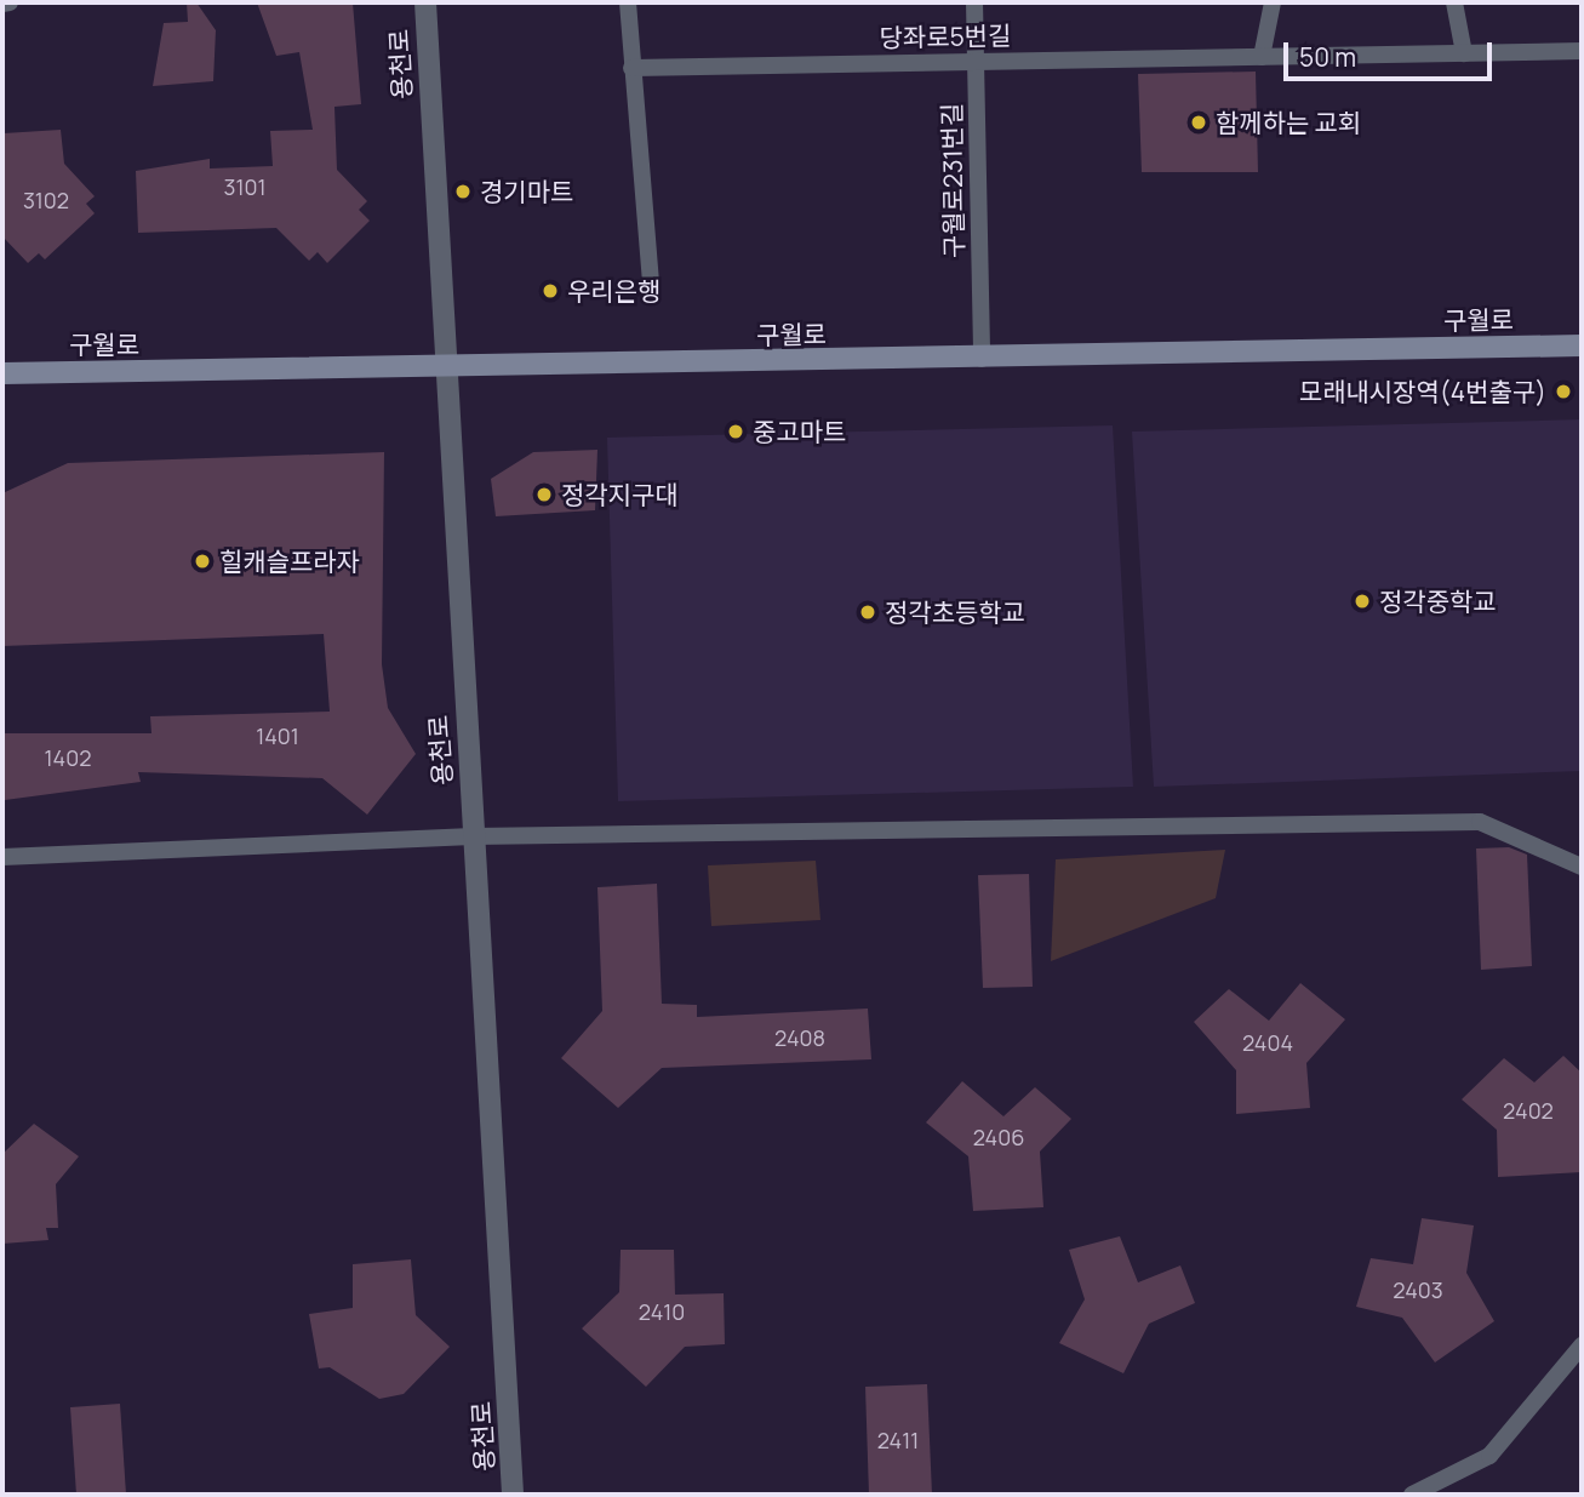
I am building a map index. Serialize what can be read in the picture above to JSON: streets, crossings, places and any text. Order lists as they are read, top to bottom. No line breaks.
{"streets":{"main road":["구월로"],"street":["용천로"],"lane":["당좌로5번길","구월로231번길"]},"crossings":[["당좌로5번길","구월로231번길"],["용천로","구월로"],["구월로231번길","구월로"]],"places":["함께하는 교회","경기마트","우리은행","모래내시장역(4번출구)","중고마트","정각지구대","힐캐슬프라자","정각중학교","정각초등학교"],"house_numbers":["3101","3102","1401","1402","2408","2404","2402","2406","2403","2410","2411"],"scale_bar":"50 m"}
